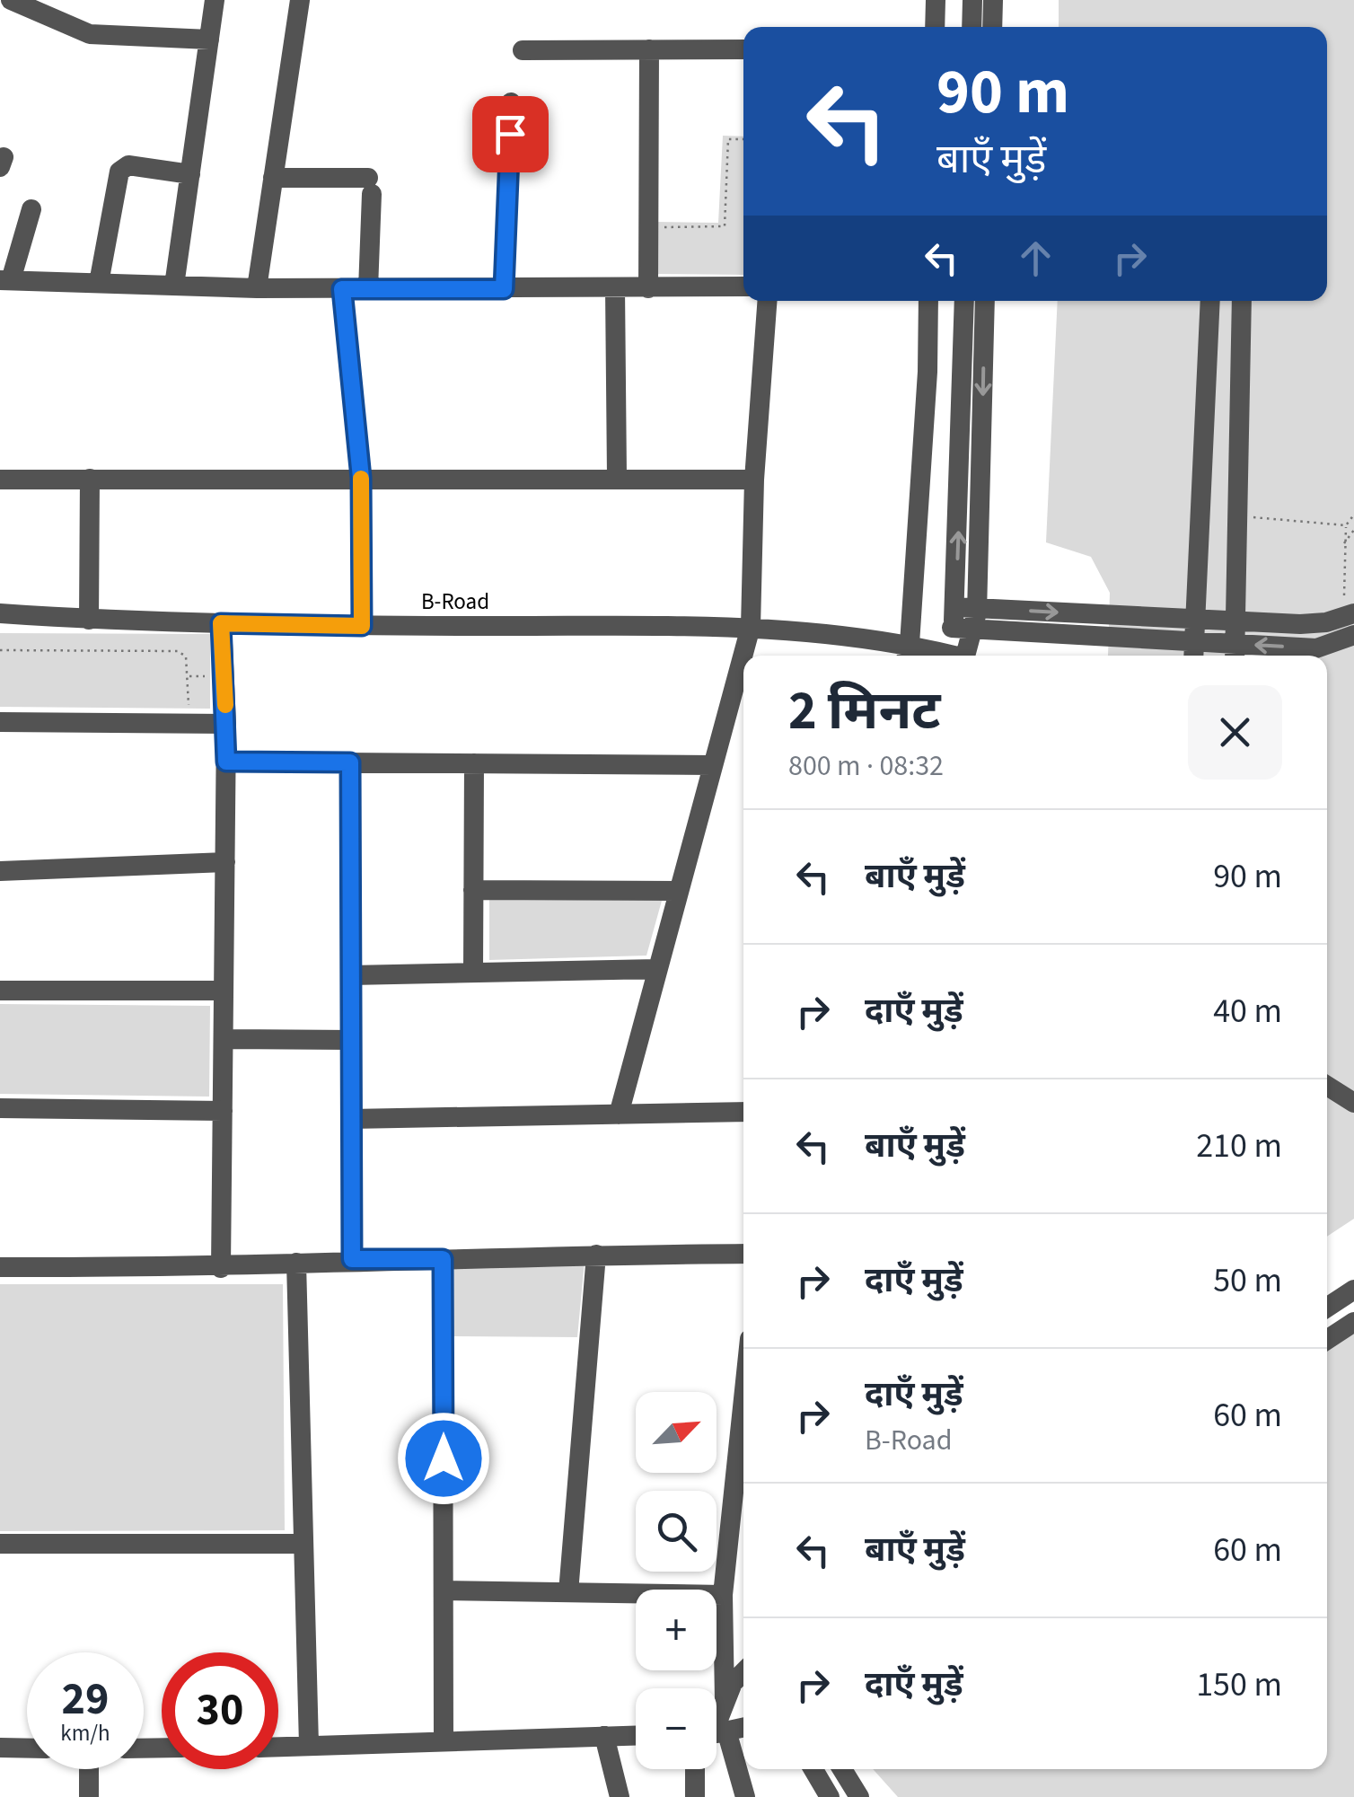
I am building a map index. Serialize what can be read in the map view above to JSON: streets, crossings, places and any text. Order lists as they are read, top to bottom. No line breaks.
{"streets":{"street":["B-Road"]},"north":"top right","page":{"turn":["90 m","बाएँ मुड़ें"],"heading":["2 मिनट","800 m · 08:32"],"list":[{"name":"बाएँ मुड़ें","value":"90 m"},{"name":"दाएँ मुड़ें","value":"40 m"},{"name":"बाएँ मुड़ें","value":"210 m"},{"name":"दाएँ मुड़ें","value":"50 m"},{"name":"दाएँ मुड़ें","note":"B-Road","value":"60 m"},{"name":"बाएँ मुड़ें","value":"60 m"},{"name":"दाएँ मुड़ें","value":"150 m"}],"map_buttons":["+","−"],"speed":"29 km/h","limit":"30"}}
